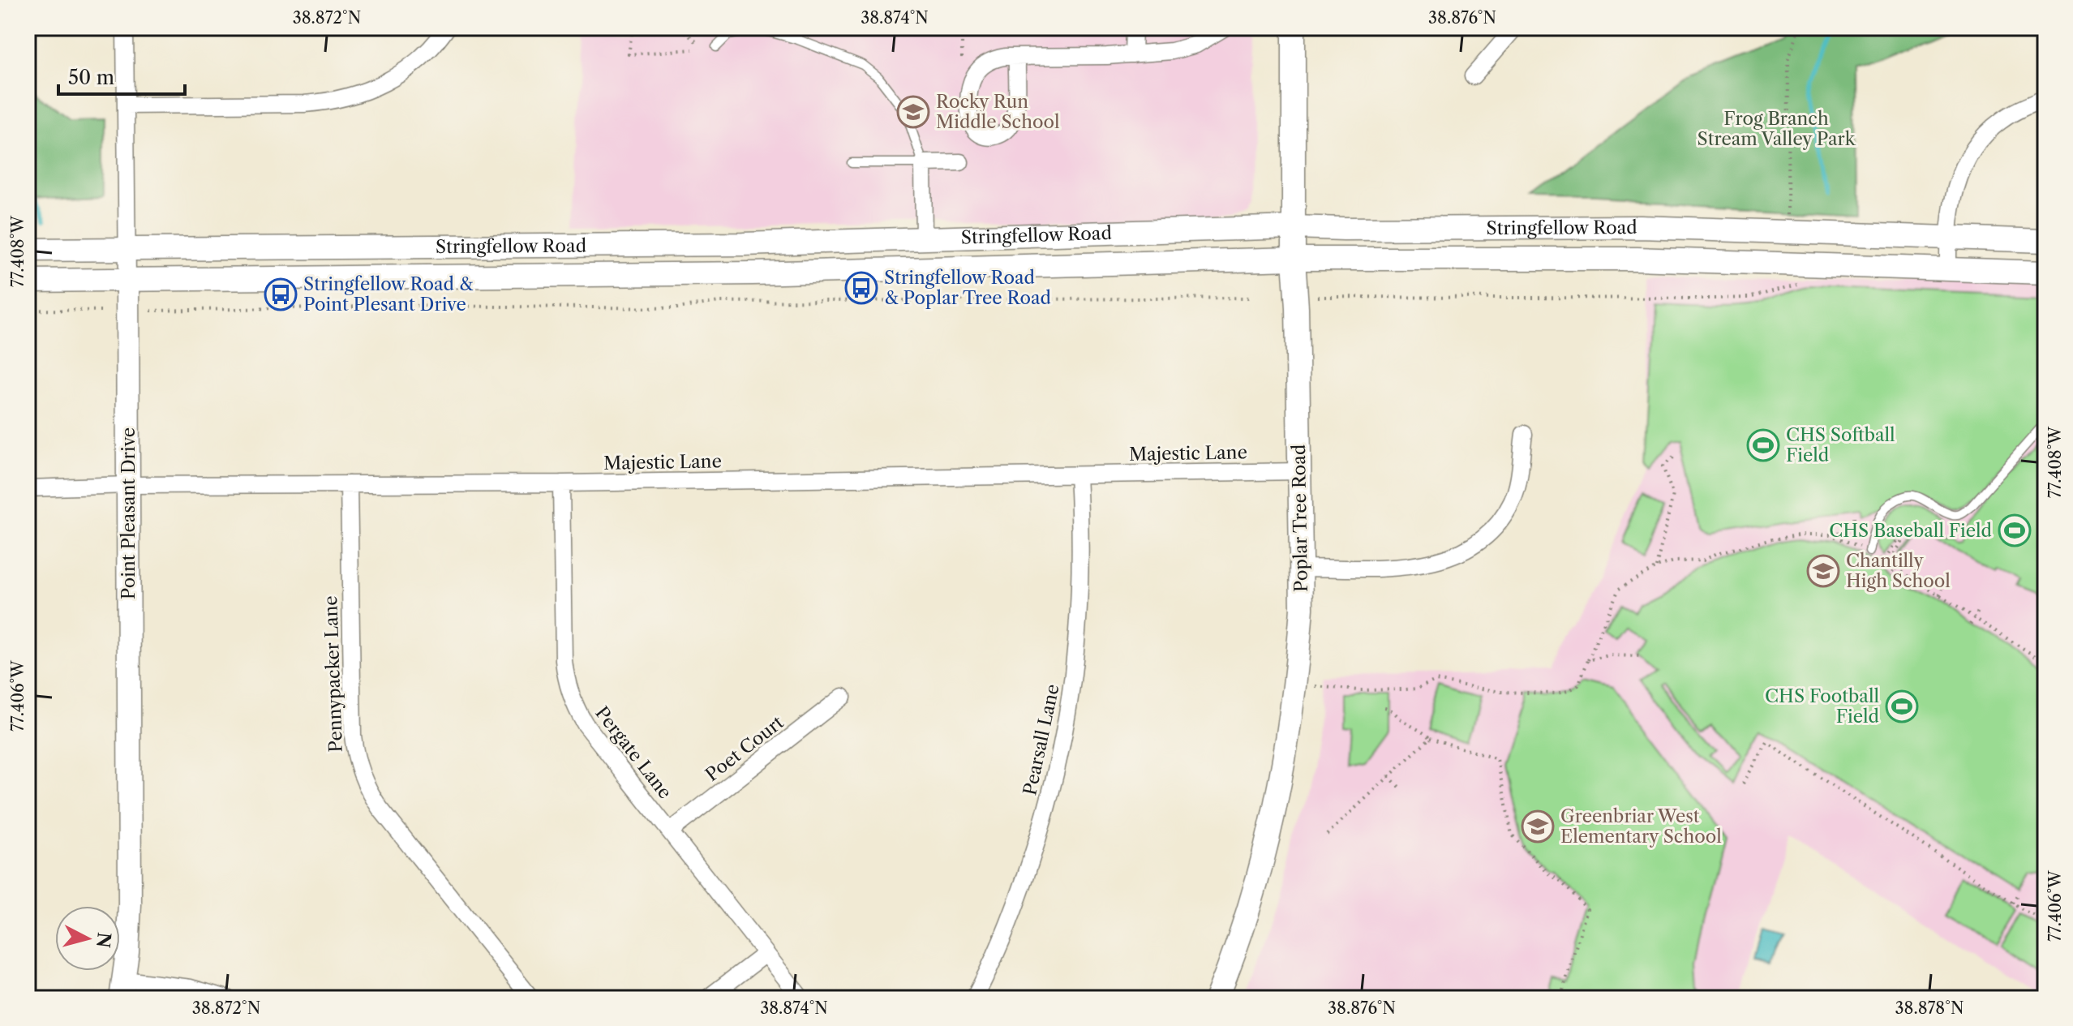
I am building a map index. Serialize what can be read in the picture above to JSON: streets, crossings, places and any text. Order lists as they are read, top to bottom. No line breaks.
{"streets":{"main road":["Stringfellow Road","Point Pleasant Drive","Poplar Tree Road"],"street":["Majestic Lane","Pennypacker Lane","Pearsall Lane","Poet Court","Pergate Lane"]},"crossings":[["Stringfellow Road","Point Pleasant Drive"],["Stringfellow Road","Poplar Tree Road"],["Majestic Lane","Point Pleasant Drive"],["Majestic Lane","Poplar Tree Road"],["Majestic Lane","Pennypacker Lane"],["Majestic Lane","Pearsall Lane"],["Majestic Lane","Pergate Lane"],["Poet Court","Pergate Lane"]],"parks":["Frog Branch Stream Valley Park"],"places":{"school or university":["Rocky Run Middle School","Chantilly High School","Greenbriar West Elementary School"],"bus stop":["Stringfellow Road & Poplar Tree Road","Stringfellow Road & Point Plesant Drive"],"sports":["CHS Softball Field","CHS Baseball Field","CHS Football Field"]},"scale_bar":"50 m","north":"right","coordinates":["38.872°N","38.874°N","38.876°N","77.408°W","77.406°W","38.878°N"]}
